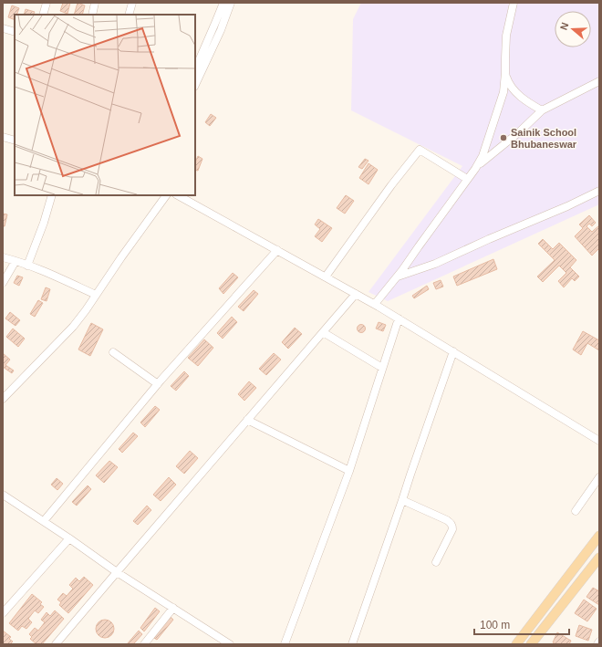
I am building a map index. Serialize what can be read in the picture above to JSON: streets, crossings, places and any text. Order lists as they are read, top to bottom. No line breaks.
{"places":["Sainik School Bhubaneswar"],"scale_bar":"100 m","north":"left"}
